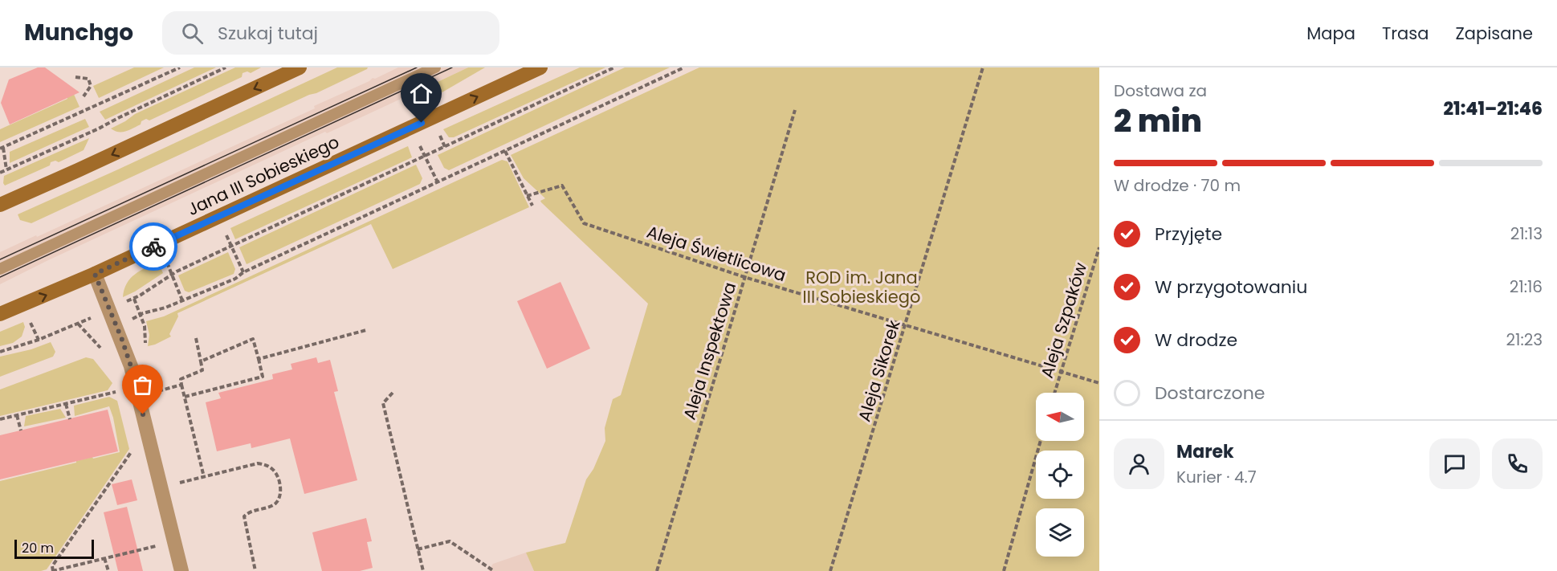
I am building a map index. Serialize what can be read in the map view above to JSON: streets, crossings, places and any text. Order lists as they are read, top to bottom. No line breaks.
{"streets":{"main road":["Jana III Sobieskiego"],"path":["Aleja Świetlicowa","Aleja Szpaków","Aleja Inspektowa","Aleja Sikorek"]},"crossings":[["Aleja Świetlicowa","Aleja Szpaków"],["Aleja Świetlicowa","Aleja Inspektowa"],["Aleja Świetlicowa","Aleja Sikorek"]],"parks":["ROD im. Jana III Sobieskiego"],"scale_bar":"20 m","north":"left","page":{"header":"Munchgo","search":"Szukaj tutaj","nav":["Mapa","Trasa","Zapisane"],"heading":["2 min","Dostawa za","21:41–21:46"],"panel":["Marek","Kurier · 4.7"],"bar":"W drodze · 70 m","list":[["Przyjęte","21:13"],["W przygotowaniu","21:16"],["W drodze","21:23"],"Dostarczone"],"scale":"20 m"}}
